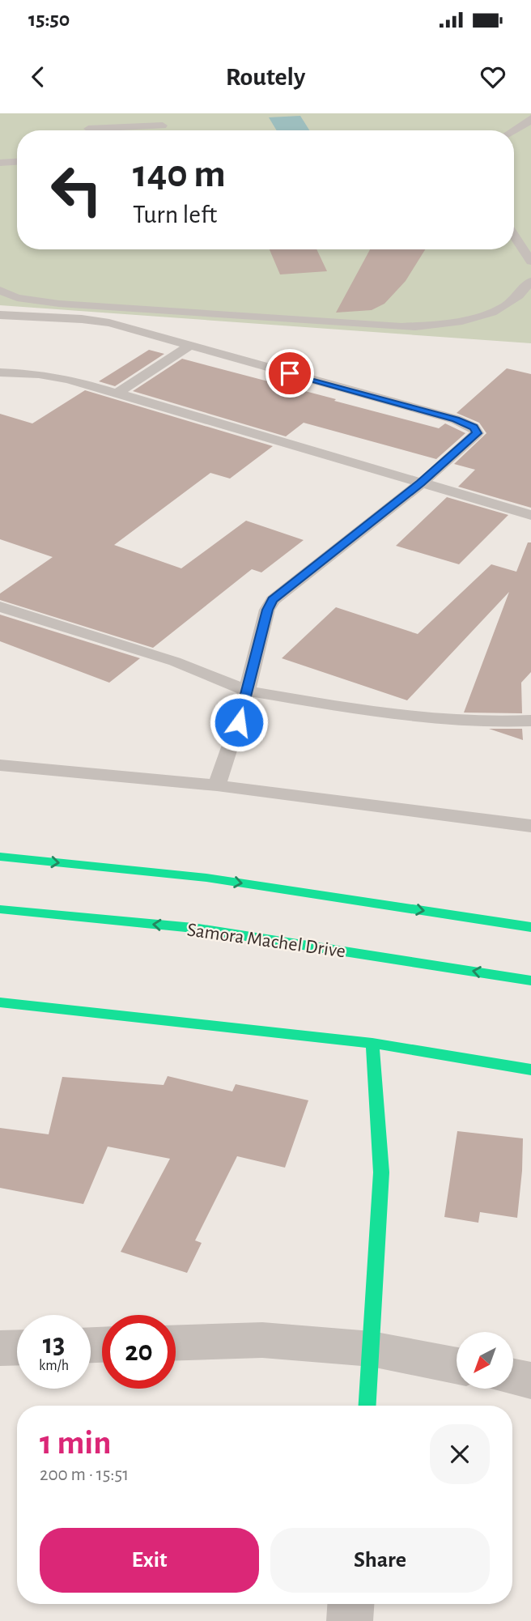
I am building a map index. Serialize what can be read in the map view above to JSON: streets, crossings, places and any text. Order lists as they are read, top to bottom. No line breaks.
{"streets":{"main road":["Samora Machel Drive"]},"north":"bottom left","page":{"status":"15:50","header":"Routely","turn":["140 m","Turn left"],"speed":"13 km/h","limit":"20","heading":["1 min","200 m · 15:51"],"buttons":["Exit","Share"]}}
